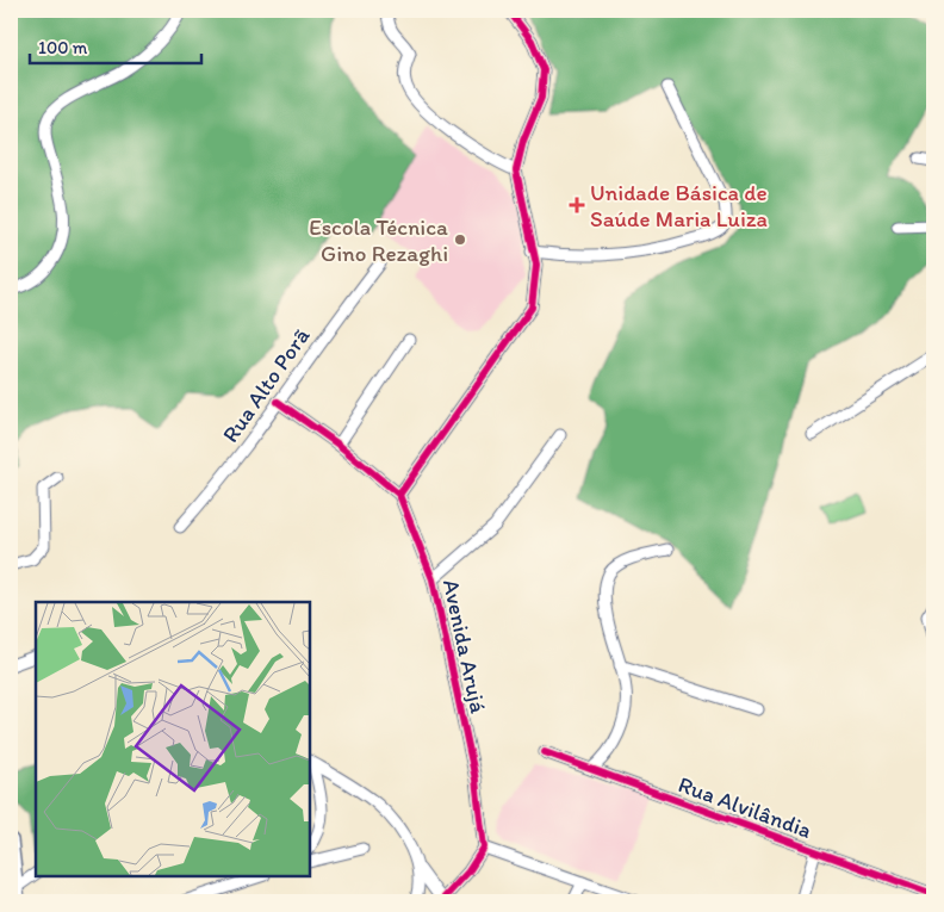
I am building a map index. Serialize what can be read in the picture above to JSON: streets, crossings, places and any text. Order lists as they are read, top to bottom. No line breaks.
{"streets":{"street":["Rua Alto Porã","Avenida Arujá","Rua Alvilândia"]},"places":{"health":["Unidade Básica de Saúde Maria Luiza"],"other":["Escola Técnica Gino Rezaghi"]},"scale_bar":"100 m"}
